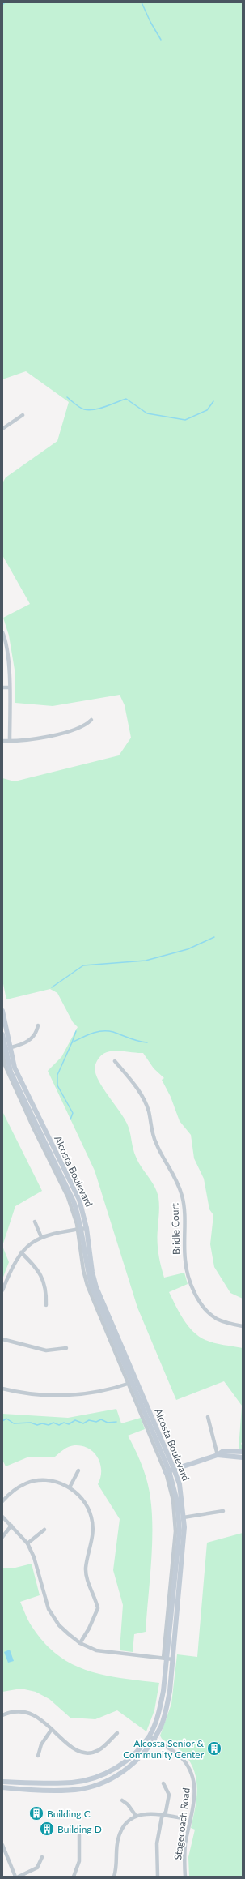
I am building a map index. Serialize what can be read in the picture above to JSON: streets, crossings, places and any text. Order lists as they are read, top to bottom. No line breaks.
{"streets":{"main road":["Alcosta Boulevard"],"street":["Bridle Court","Stagecoach Road"]},"crossings":[["Alcosta Boulevard","Stagecoach Road"]],"places":{"building":["Alcosta Senior & Community Center","Building C","Building D"]}}
